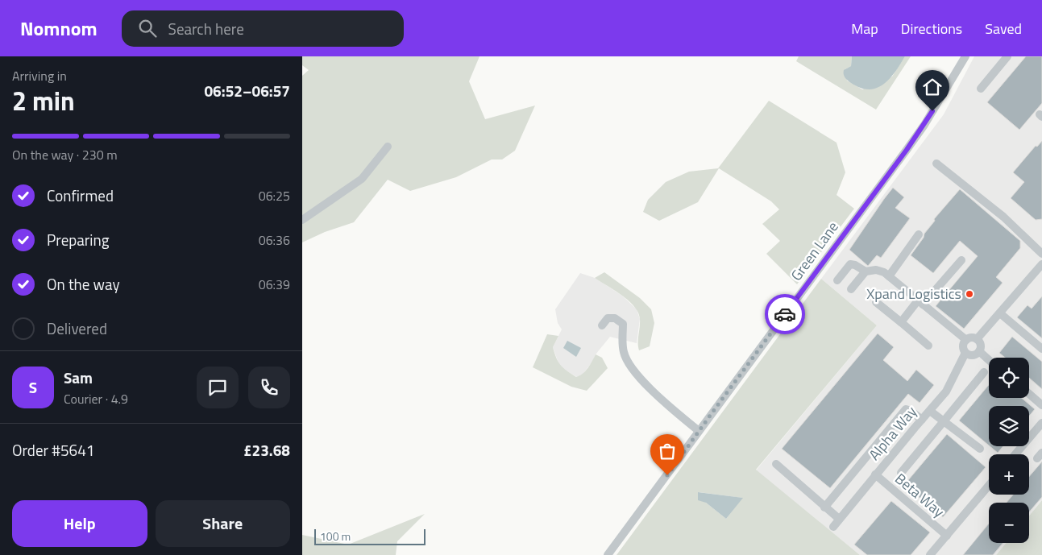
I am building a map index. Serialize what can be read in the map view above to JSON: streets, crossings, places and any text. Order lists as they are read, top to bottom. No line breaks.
{"streets":{"street":["Green Lane","Alpha Way","Beta Way"]},"crossings":[["Alpha Way","Beta Way"]],"places":["Xpand Logistics"],"scale_bar":"100 m","page":{"header":"Nomnom","search":"Search here","nav":["Map","Directions","Saved"],"heading":["2 min","Arriving in","06:52–06:57"],"panel":["Sam","Courier · 4.9","Order #5641","£23.68"],"bar":"On the way · 230 m","list":[["Confirmed","06:25"],["Preparing","06:36"],["On the way","06:39"],"Delivered"],"map_buttons":["+","−"],"round":"S","buttons":["Help","Share"],"scale":"100 m"}}
